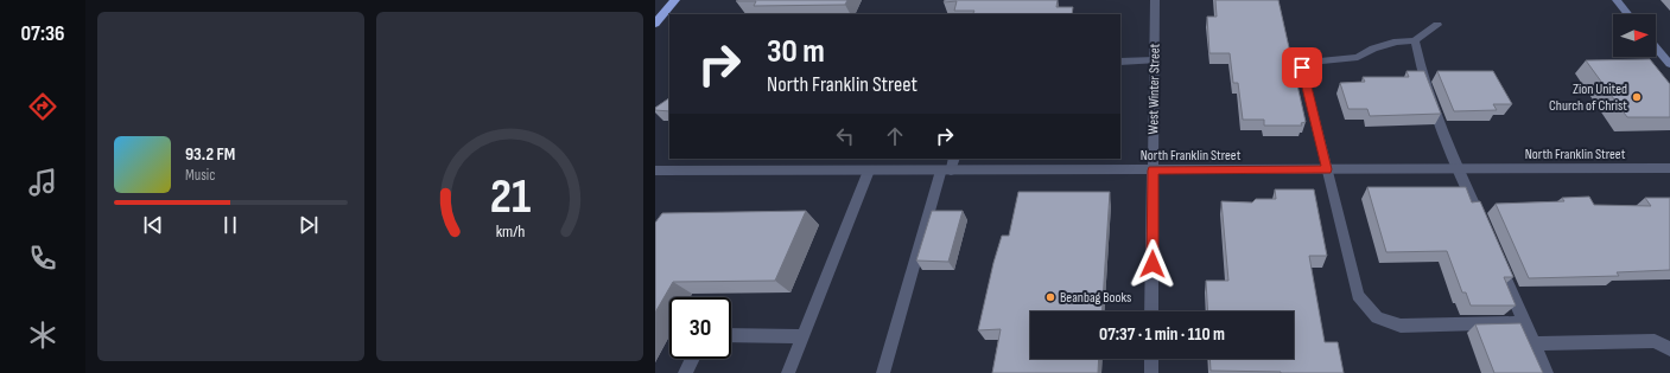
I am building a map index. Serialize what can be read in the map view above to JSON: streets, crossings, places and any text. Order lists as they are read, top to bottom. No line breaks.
{"streets":{"street":["West Winter Street","North Franklin Street"]},"crossings":[["West Winter Street","North Franklin Street"]],"places":["Zion United Church of Christ","Beanbag Books"],"north":"right","page":{"tabs":"07:36","turn":["30 m","North Franklin Street"],"song":["93.2 FM","Music"],"limit":"30","trip":"07:37 · 1 min · 110 m","gauge":["21","km/h"]}}
